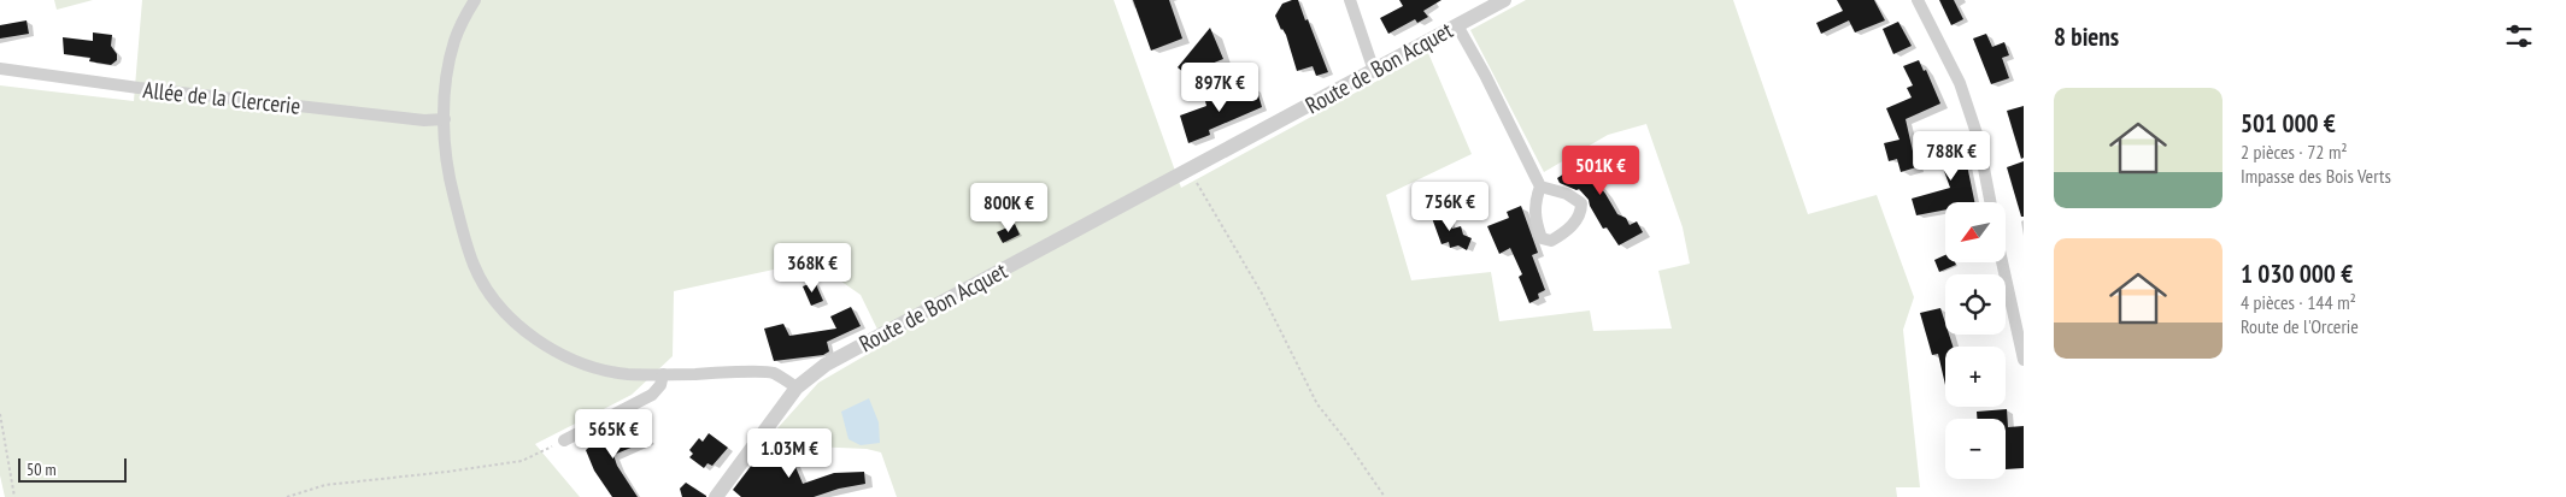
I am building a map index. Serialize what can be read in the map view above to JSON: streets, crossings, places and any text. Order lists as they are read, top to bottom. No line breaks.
{"streets":{"street":["Route de Bon Acquet","Allée de la Clercerie"]},"scale_bar":"50 m","north":"bottom left","page":{"heading":"8 biens","price":["897K €","788K €","501K €","756K €","800K €","368K €","565K €","1.03M €"],"list":[{"name":"501 000 €","note":"2 pièces · 72 m² · Impasse des Bois Verts"},{"name":"1 030 000 €","note":"4 pièces · 144 m² · Route de l'Orcerie"}],"map_buttons":["+","−"],"scale":"50 m"}}
